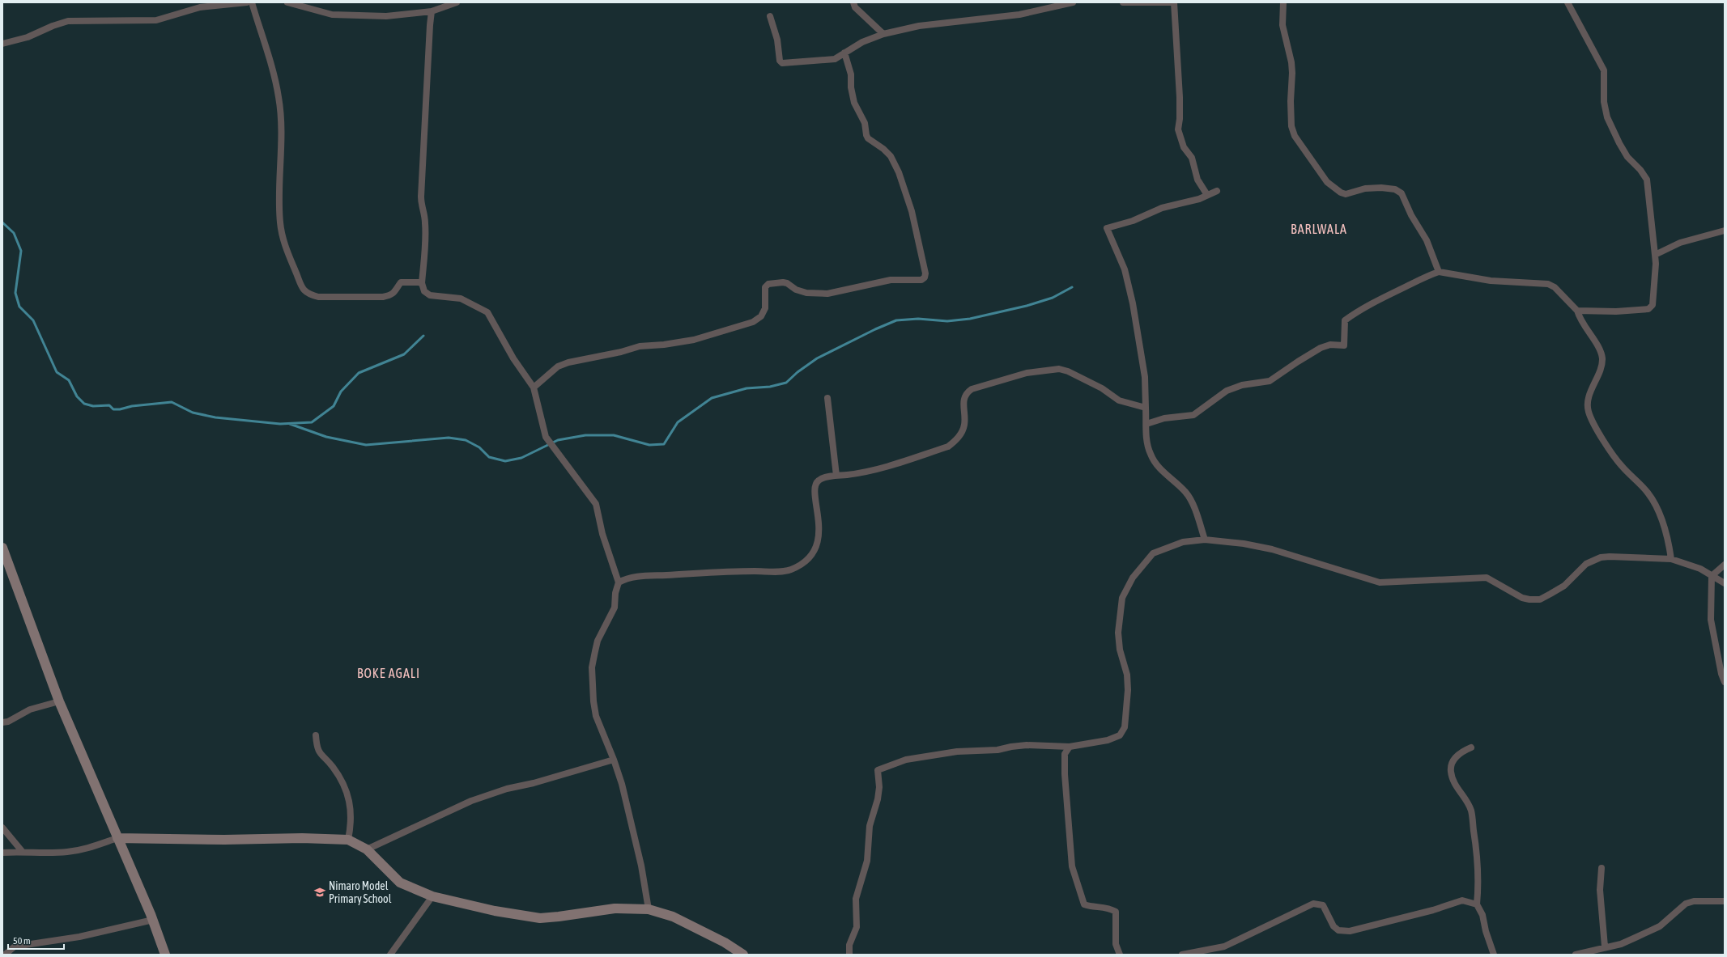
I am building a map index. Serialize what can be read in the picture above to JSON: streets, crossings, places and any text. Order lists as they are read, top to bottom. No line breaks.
{"districts":["BARLWALA","BOKE AGALI"],"places":{"school or university":["Nimaro Model Primary School"]},"scale_bar":"50 m"}
